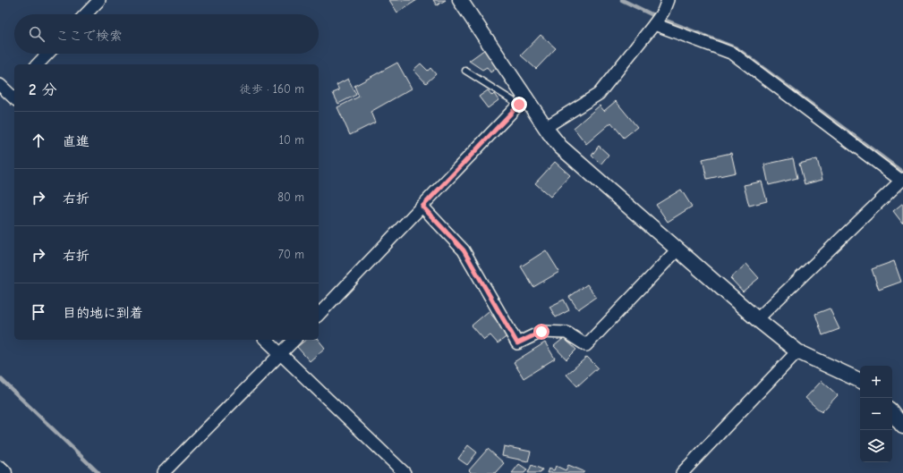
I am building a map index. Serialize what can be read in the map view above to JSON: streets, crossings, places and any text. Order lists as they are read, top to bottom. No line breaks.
{"page":{"search":"ここで検索","heading":["2 分","徒歩 · 160 m"],"list":[["直進","10 m"],["右折","80 m"],["右折","70 m"],"目的地に到着"],"map_buttons":["+","−"]}}
